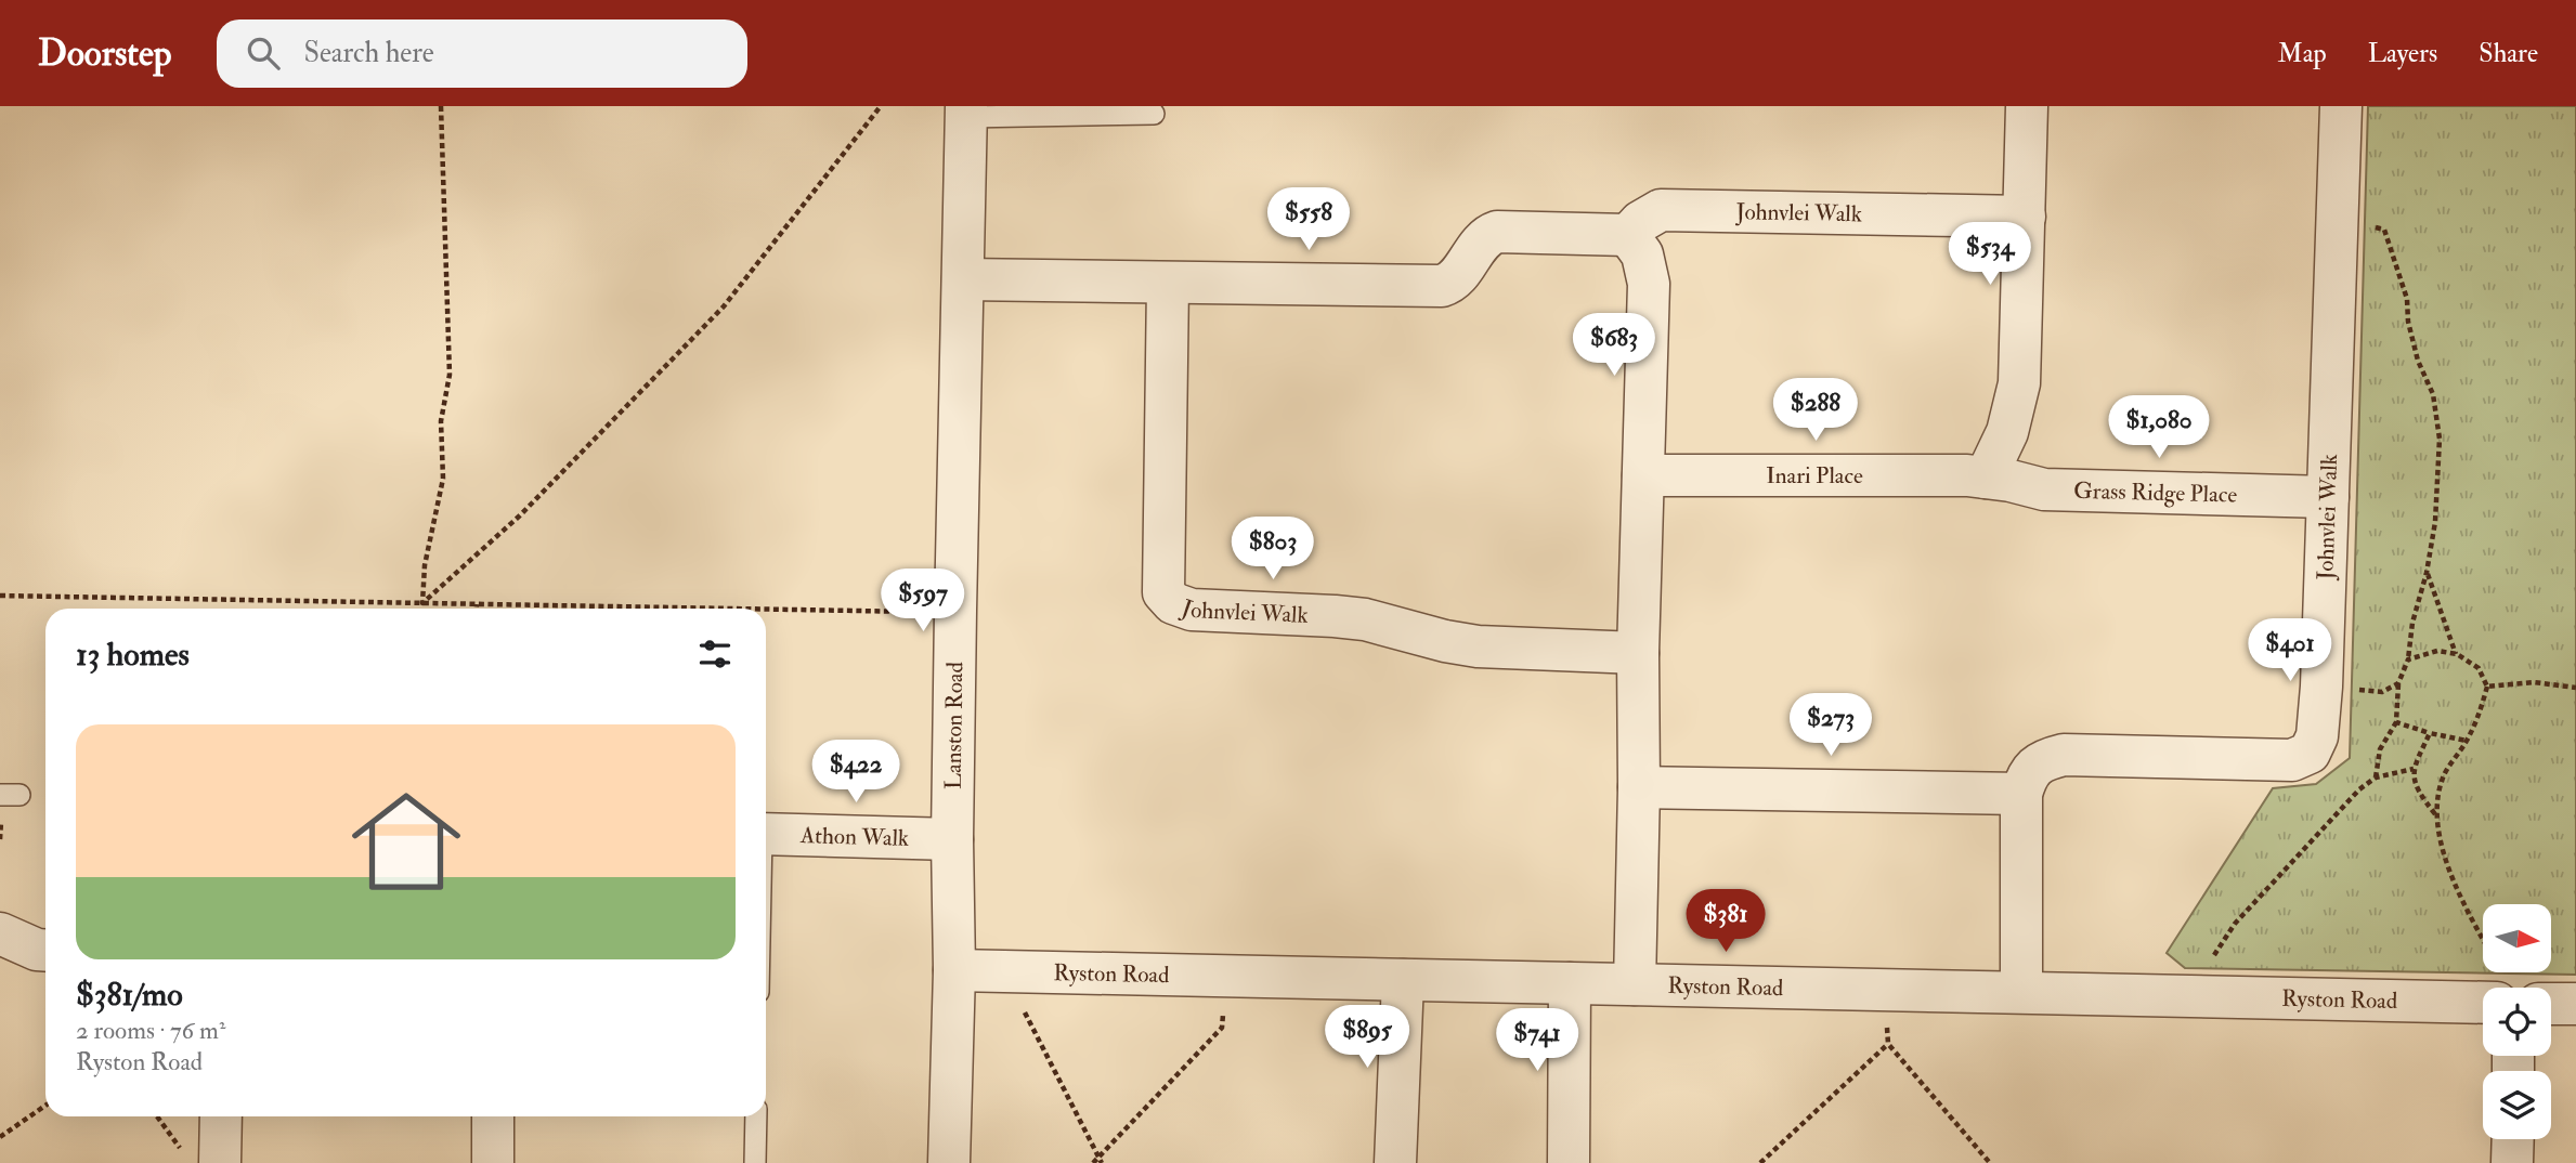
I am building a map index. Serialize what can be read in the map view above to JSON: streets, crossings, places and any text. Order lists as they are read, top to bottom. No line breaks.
{"streets":{"street":["Johnvlei Walk","Inari Place","Grass Ridge Place","Lanston Road","Athon Walk","Ryston Road"]},"crossings":[["Johnvlei Walk","Grass Ridge Place"],["Inari Place","Grass Ridge Place"],["Lanston Road","Athon Walk"],["Lanston Road","Ryston Road"]],"north":"right","page":{"header":"Doorstep","search":"Search here","nav":["Map","Layers","Share"],"price":["$558","$534","$683","$288","$1,080","$803","$597","$401","$273","$422","$381","$895","$741"],"heading":"13 homes","list":[{"name":"$381/mo","note":"2 rooms · 76 m² · Ryston Road"}]}}
